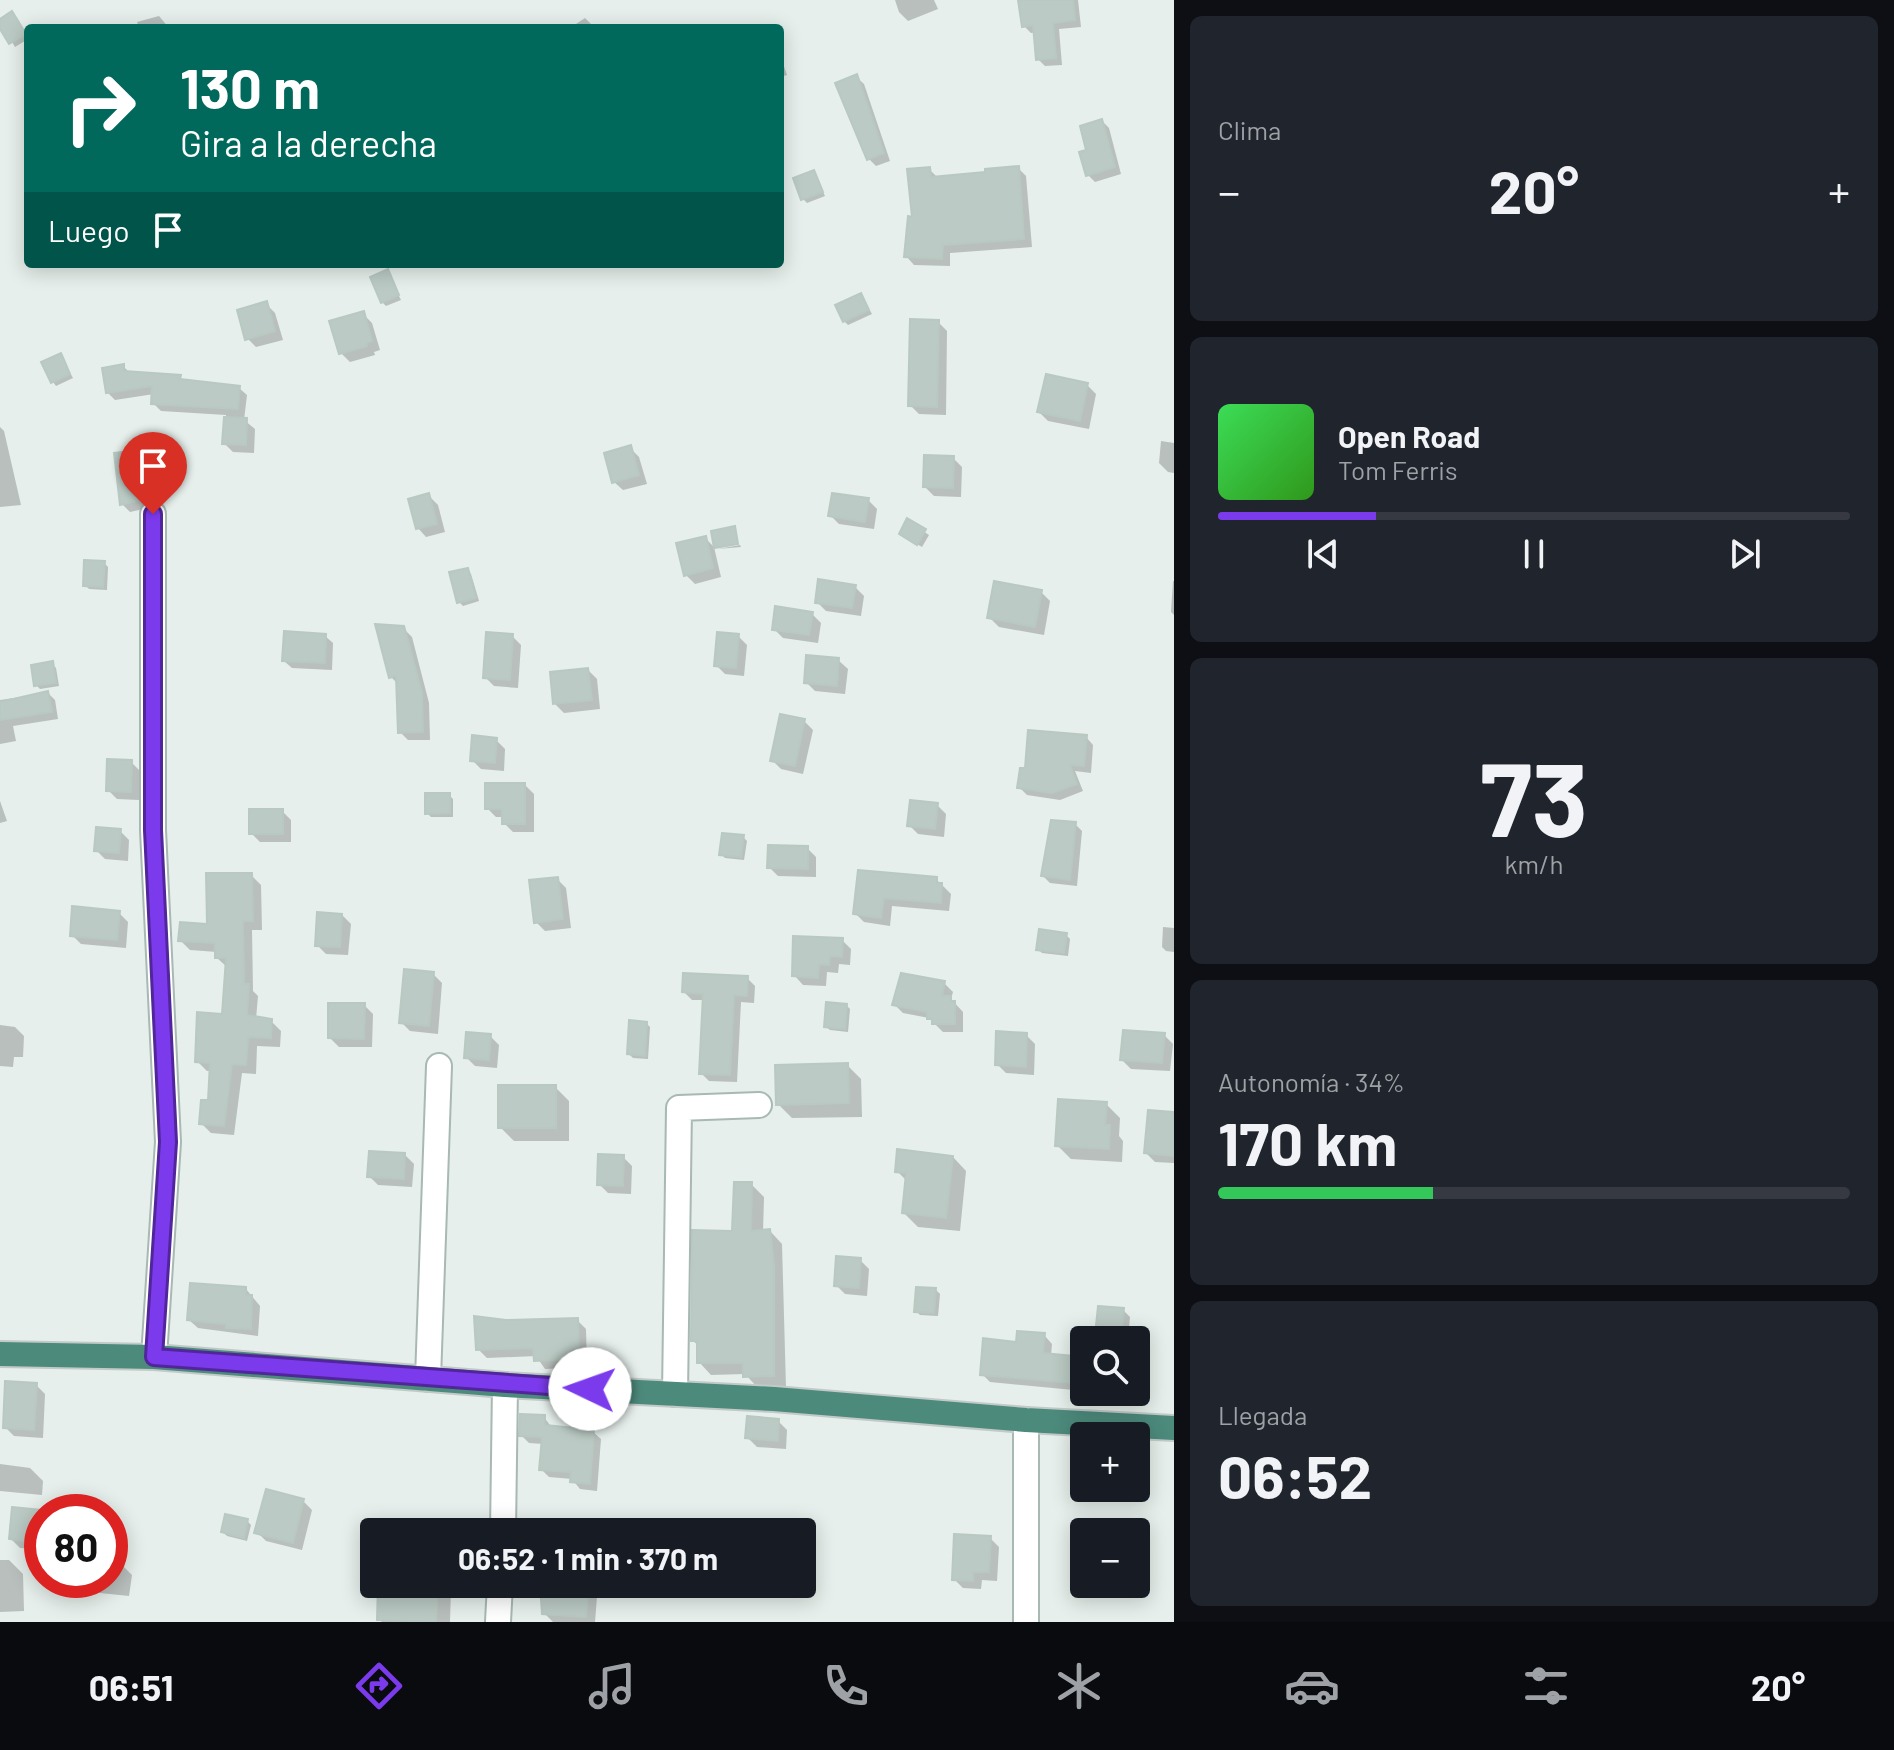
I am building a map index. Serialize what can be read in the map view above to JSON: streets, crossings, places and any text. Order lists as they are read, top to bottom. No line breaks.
{"page":{"tile":["Clima",["73","km/h"],["Autonomía · 34%","170 km"],["Llegada","06:52"]],"turn":["130 m","Gira a la derecha"],"heat":["−","20°","+"],"then":"Luego","song":["Open Road","Tom Ferris"],"map_buttons":["+","−"],"limit":"80","trip":"06:52 · 1 min · 370 m","tabs":["06:51","20°"]}}
